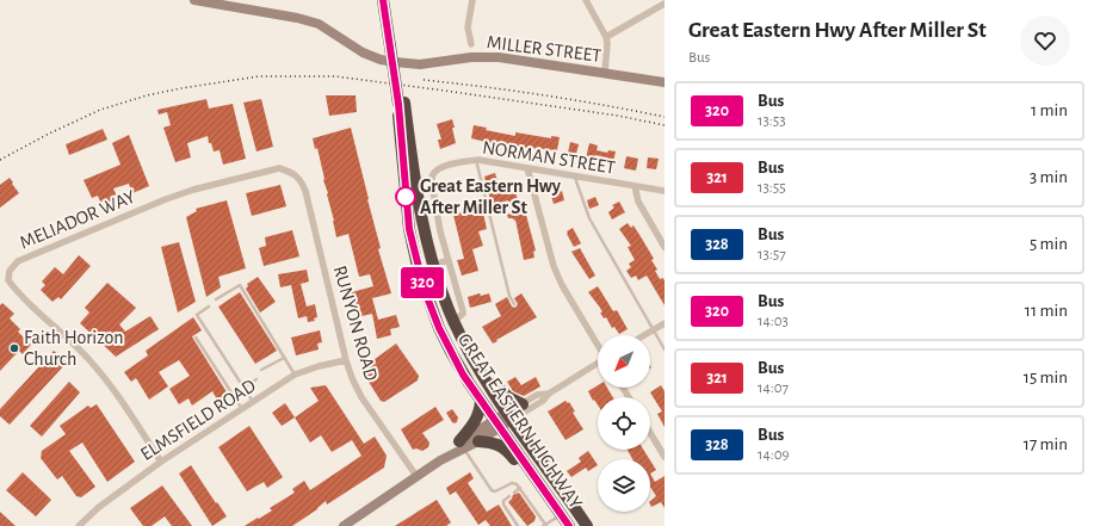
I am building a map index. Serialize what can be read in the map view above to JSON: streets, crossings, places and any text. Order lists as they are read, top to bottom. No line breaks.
{"streets":{"highway":["GREAT EASTERN HIGHWAY"],"main road":["MILLER STREET"],"street":["NORMAN STREET","MELIADOR WAY","RUNYON ROAD","ELMSFIELD ROAD"]},"crossings":[["NORMAN STREET","GREAT EASTERN HIGHWAY"],["MELIADOR WAY","RUNYON ROAD"],["MELIADOR WAY","ELMSFIELD ROAD"],["RUNYON ROAD","ELMSFIELD ROAD"]],"places":["Great Eastern Hwy After Miller St","Faith Horizon Church"],"lines":["bus line 320"],"north":"bottom left","page":{"on_map":"320","heading":["Great Eastern Hwy After Miller St","Bus"],"list":[{"mark":"320","name":"Bus","note":"13:53","value":"1 min"},{"mark":"321","name":"Bus","note":"13:55","value":"3 min"},{"mark":"328","name":"Bus","note":"13:57","value":"5 min"},{"mark":"320","name":"Bus","note":"14:03","value":"11 min"},{"mark":"321","name":"Bus","note":"14:07","value":"15 min"},{"mark":"328","name":"Bus","note":"14:09","value":"17 min"}]}}
